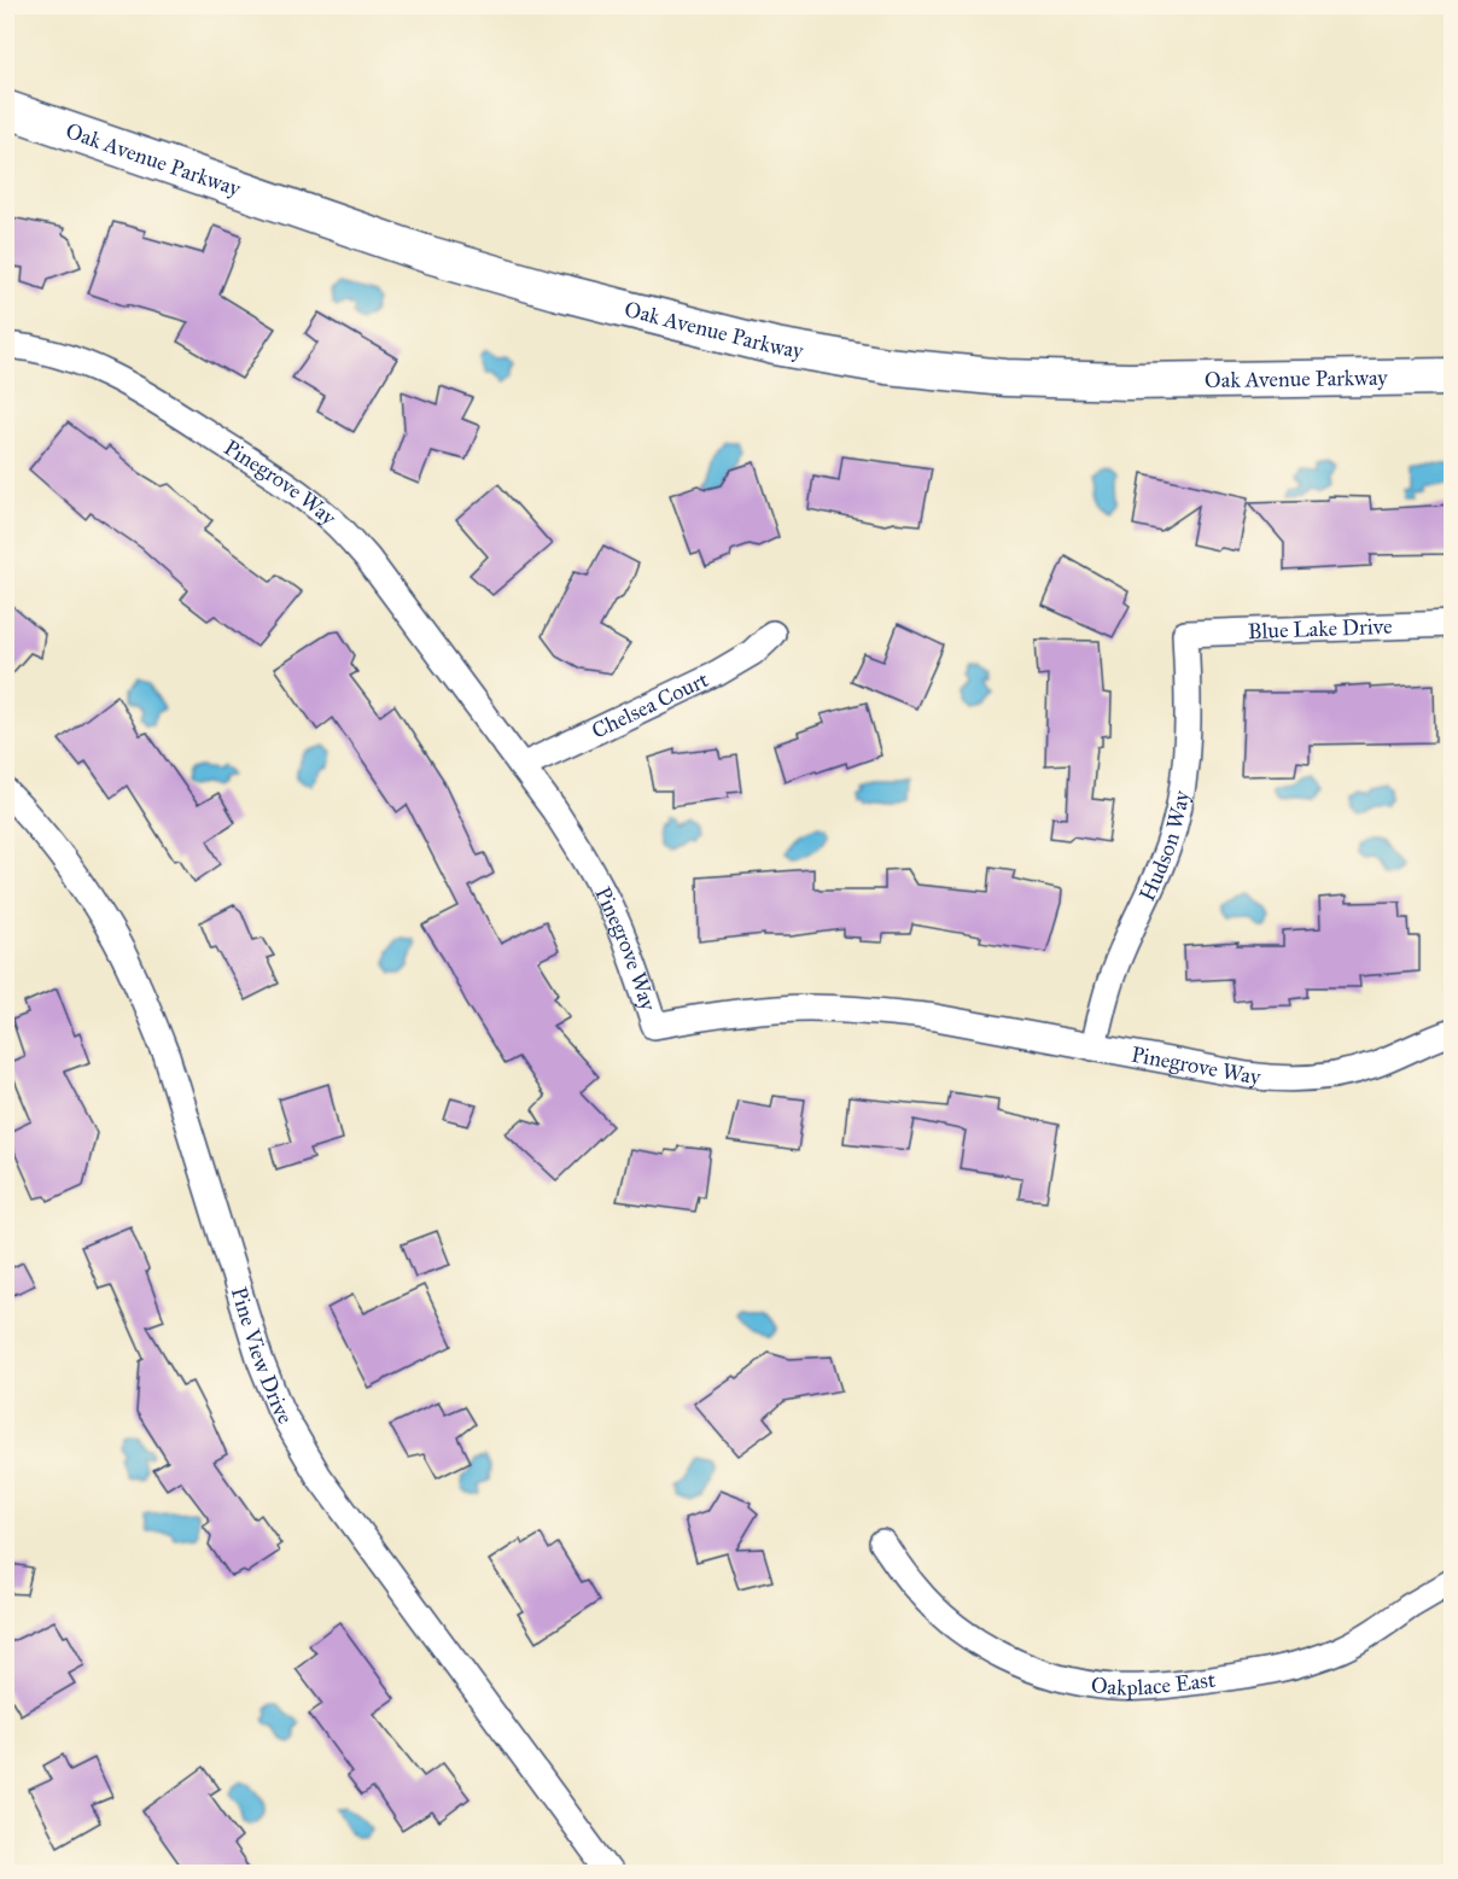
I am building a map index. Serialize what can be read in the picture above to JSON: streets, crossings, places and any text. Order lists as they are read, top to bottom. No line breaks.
{"streets":{"main road":["Oak Avenue Parkway"],"street":["Pinegrove Way","Blue Lake Drive","Chelsea Court","Hudson Way","Pine View Drive","Oakplace East"]},"crossings":[["Pinegrove Way","Chelsea Court"],["Pinegrove Way","Hudson Way"],["Blue Lake Drive","Hudson Way"]]}
